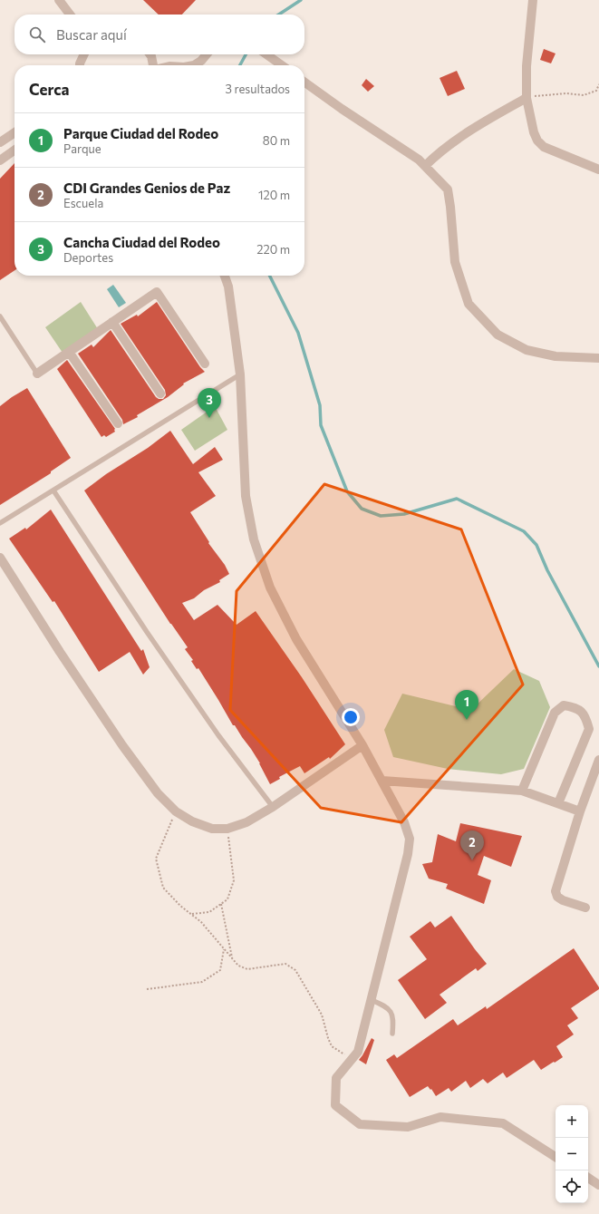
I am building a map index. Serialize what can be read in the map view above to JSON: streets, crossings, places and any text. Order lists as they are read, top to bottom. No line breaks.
{"page":{"search":"Buscar aquí","heading":["Cerca","3 resultados"],"list":[{"mark":"1","name":"Parque Ciudad del Rodeo","note":"Parque","value":"80 m"},{"mark":"2","name":"CDI Grandes Genios de Paz","note":"Escuela","value":"120 m"},{"mark":"3","name":"Cancha Ciudad del Rodeo","note":"Deportes","value":"220 m"}],"pins":["3","1","2"],"map_buttons":["+","−"]}}
